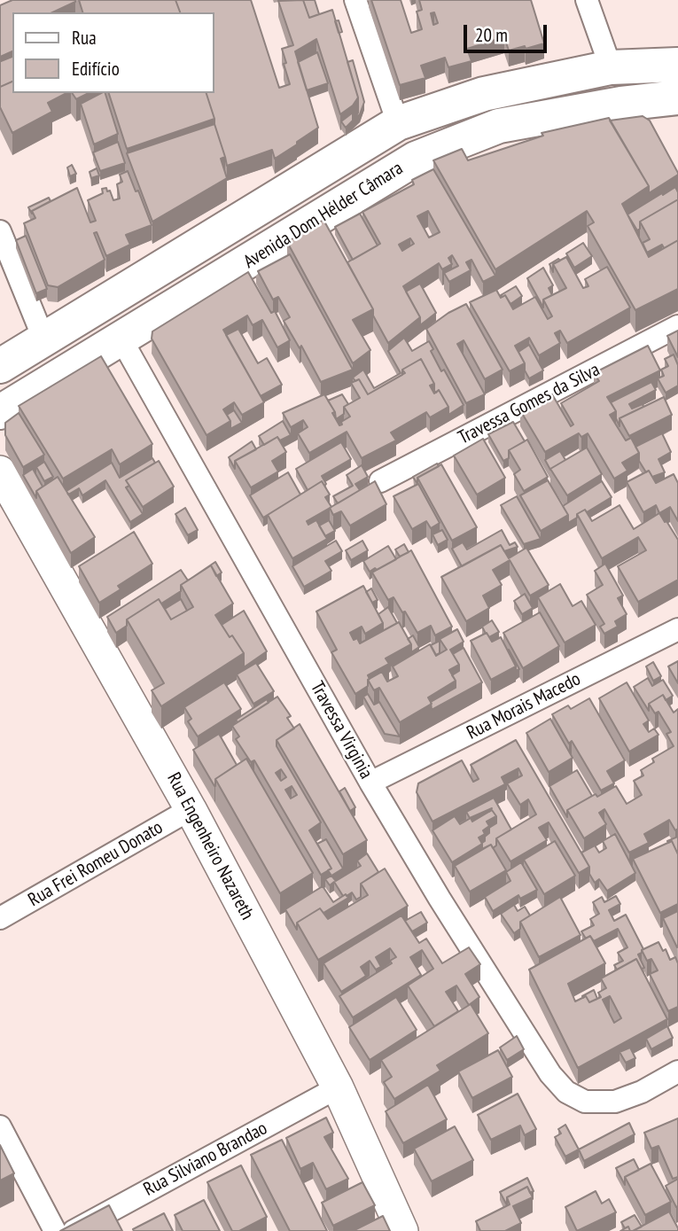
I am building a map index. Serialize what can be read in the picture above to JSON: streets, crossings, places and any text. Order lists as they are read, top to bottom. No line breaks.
{"streets":{"main road":["Avenida Dom Hélder Câmara"],"street":["Travessa Gomes da Silva","Rua Morais Macedo","Travessa Virginia","Rua Engenheiro Nazareth","Rua Frei Romeu Donato","Rua Silviano Brandao"]},"crossings":[["Avenida Dom Hélder Câmara","Travessa Virginia"],["Rua Morais Macedo","Travessa Virginia"],["Rua Engenheiro Nazareth","Rua Frei Romeu Donato"],["Rua Engenheiro Nazareth","Rua Silviano Brandao"]],"legend":["Rua","Edifício"],"scale_bar":"20 m"}
